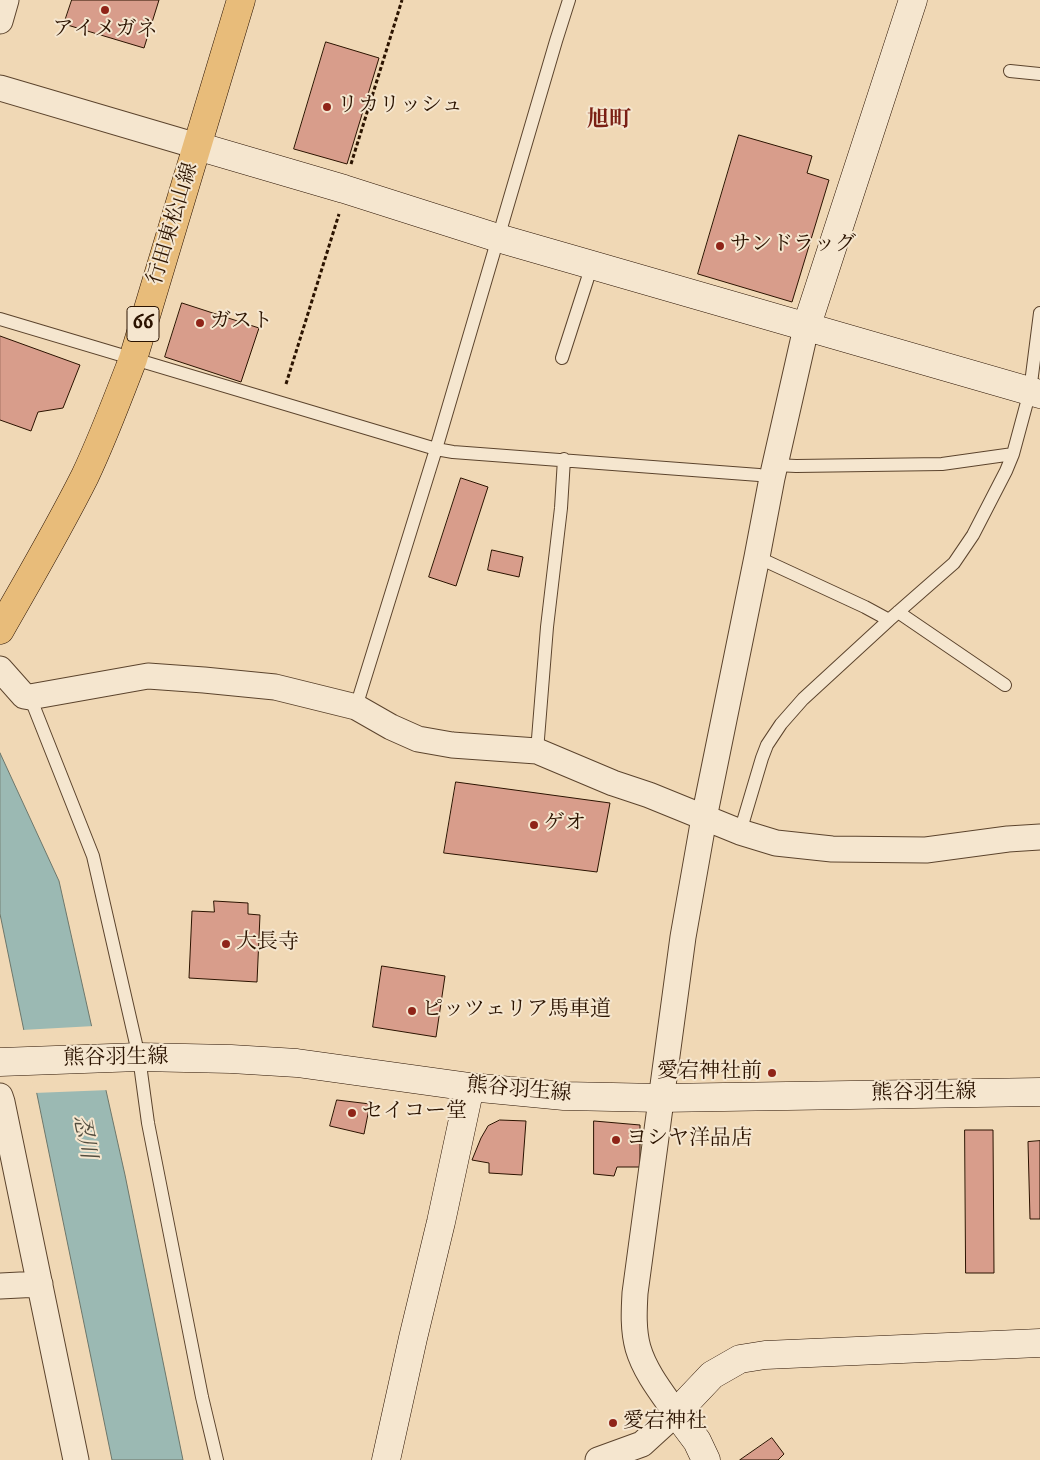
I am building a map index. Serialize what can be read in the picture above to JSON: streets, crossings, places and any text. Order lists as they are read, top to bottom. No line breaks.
{"streets":{"main road":["行田東松山線","66"],"street":["熊谷羽生線"]},"districts":["旭町"],"water":["忍川"],"places":["アイメガネ","リカリッシュ","サンドラッグ","ガスト","ゲオ","大長寺","ピッツェリア馬車道","愛宕神社前","セイコー堂","ヨシヤ洋品店","愛宕神社"]}
